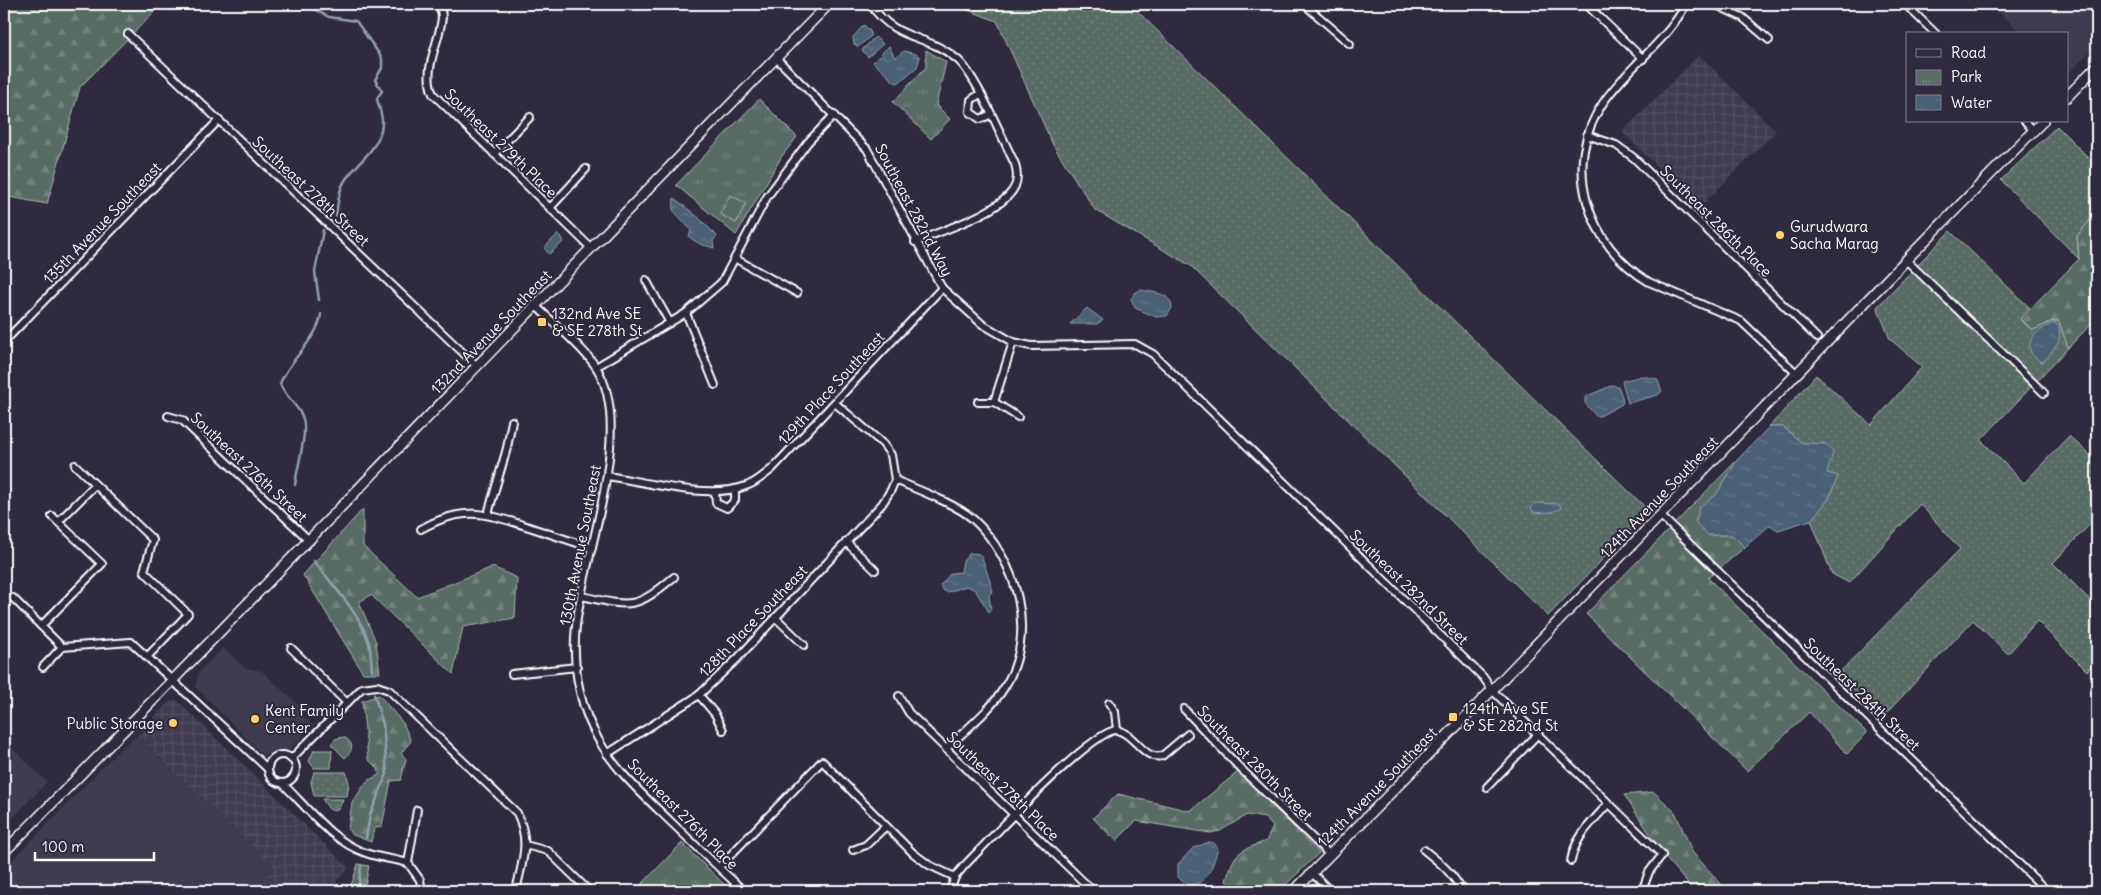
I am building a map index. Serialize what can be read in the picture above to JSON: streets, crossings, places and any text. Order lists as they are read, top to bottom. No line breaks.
{"streets":{"main road":["132nd Avenue Southeast","124th Avenue Southeast"],"street":["Southeast 279th Place","Southeast 278th Street","Southeast 282nd Way","Southeast 286th Place","135th Avenue Southeast","129th Place Southeast","Southeast 276th Street","130th Avenue Southeast","Southeast 282nd Street","128th Place Southeast","Southeast 284th Street","Southeast 280th Street","Southeast 278th Place","Southeast 276th Place"]},"crossings":[["Southeast 279th Place","132nd Avenue Southeast"],["Southeast 278th Street","135th Avenue Southeast"],["Southeast 278th Street","132nd Avenue Southeast"],["Southeast 282nd Way","132nd Avenue Southeast"],["Southeast 282nd Way","129th Place Southeast"],["Southeast 282nd Way","Southeast 282nd Street"],["132nd Avenue Southeast","Southeast 276th Street"],["124th Avenue Southeast","Southeast 282nd Street"],["124th Avenue Southeast","Southeast 284th Street"],["124th Avenue Southeast","Southeast 280th Street"],["130th Avenue Southeast","128th Place Southeast"],["130th Avenue Southeast","Southeast 276th Place"],["128th Place Southeast","Southeast 276th Place"]],"places":{"other":["Gurudwara Sacha Marag","Kent Family Center","Public Storage"],"transit":["132nd Ave SE & SE 278th St","124th Ave SE & SE 282nd St"]},"legend":["Road","Park","Water"],"scale_bar":"100 m"}
